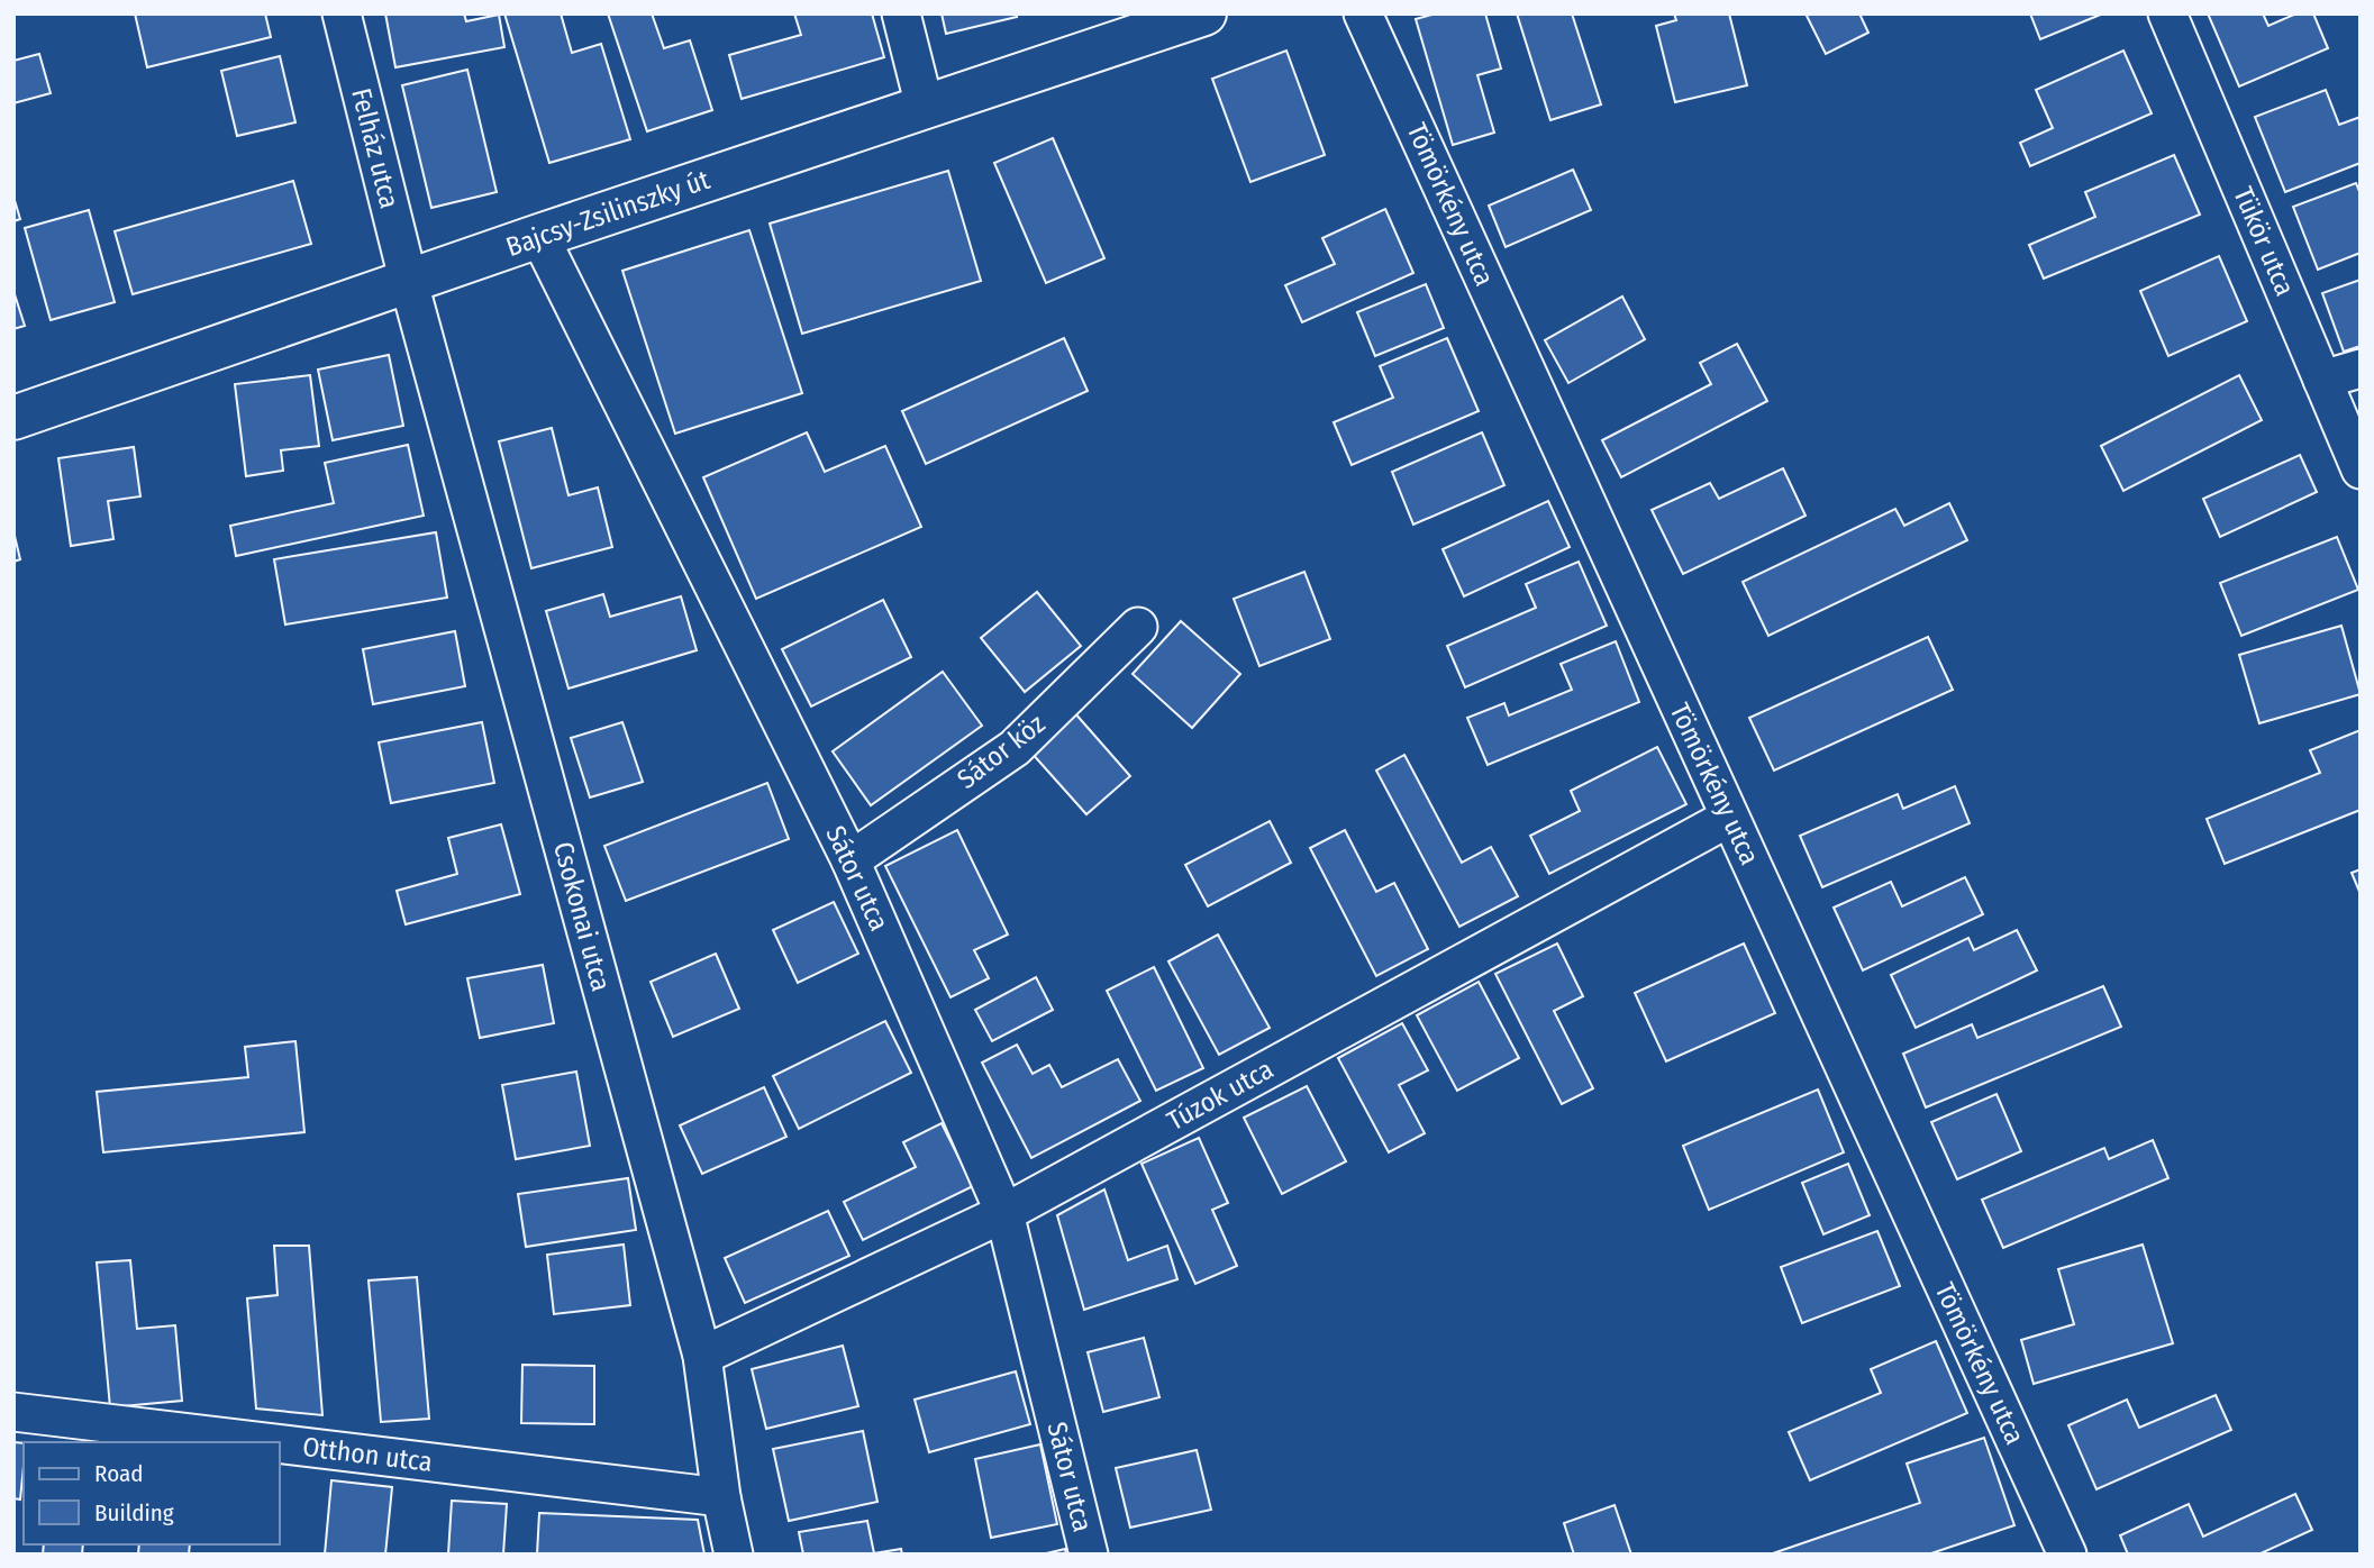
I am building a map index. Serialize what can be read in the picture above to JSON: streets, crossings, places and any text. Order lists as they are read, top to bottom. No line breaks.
{"streets":{"main road":["Bajcsy-Zsilinszky út"],"street":["Felház utca","Tömörkény utca","Tükör utca","Sátor köz","Sátor utca","Csokonai utca","Túzok utca","Otthon utca"]},"crossings":[["Felház utca","Bajcsy-Zsilinszky út"],["Felház utca","Csokonai utca"],["Tömörkény utca","Túzok utca"],["Bajcsy-Zsilinszky út","Sátor utca"],["Bajcsy-Zsilinszky út","Csokonai utca"],["Sátor köz","Sátor utca"],["Sátor utca","Túzok utca"],["Csokonai utca","Túzok utca"],["Csokonai utca","Otthon utca"]],"legend":["Road","Building"]}
